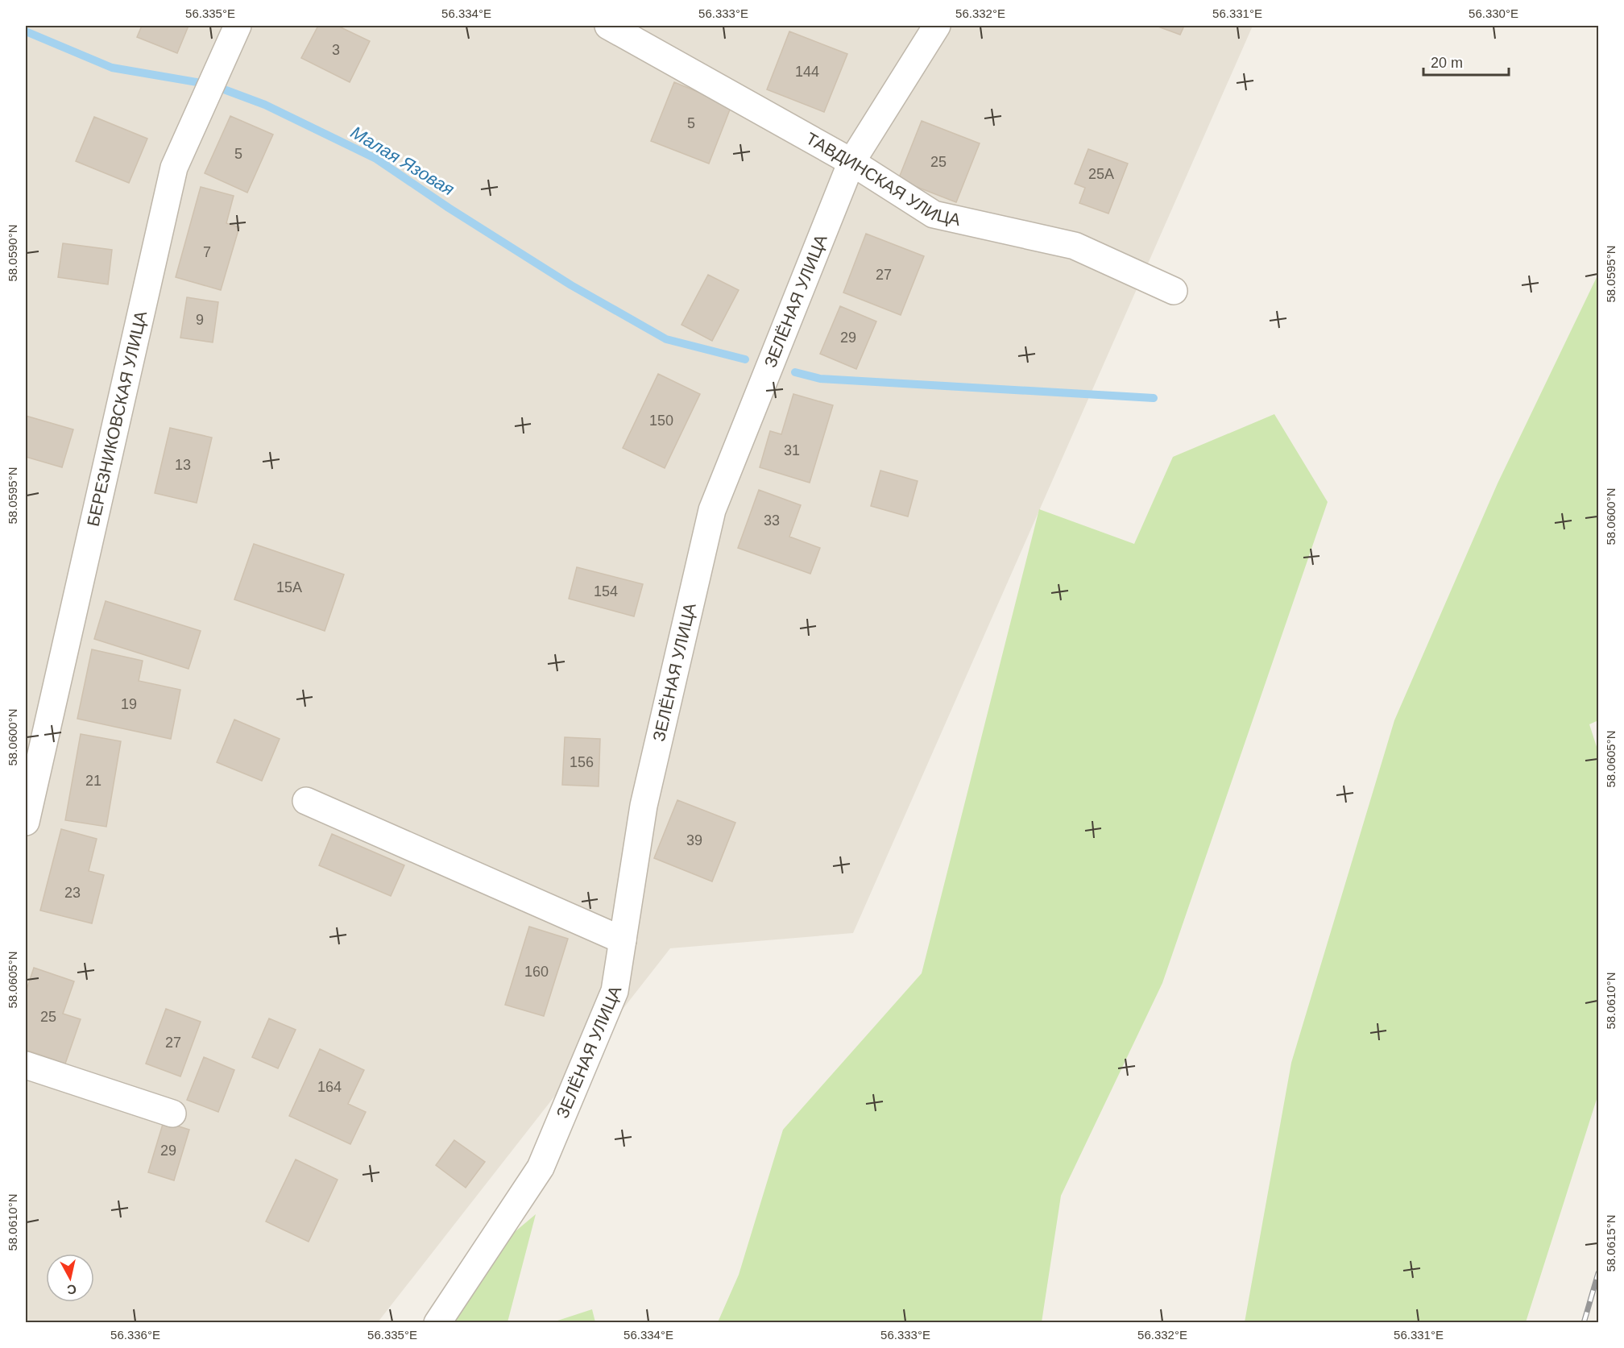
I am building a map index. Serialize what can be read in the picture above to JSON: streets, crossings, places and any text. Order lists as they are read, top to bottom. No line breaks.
{"streets":{"street":["ТАВДИНСКАЯ УЛИЦА","ЗЕЛЁНАЯ УЛИЦА","БЕРЕЗНИКОВСКАЯ УЛИЦА"]},"crossings":[["ТАВДИНСКАЯ УЛИЦА","ЗЕЛЁНАЯ УЛИЦА"]],"water":["Малая Язовая"],"house_numbers":["3","144","5","5","25","25А","7","27","9","29","150","31","13","33","15А","154","19","156","21","39","23","160","25","27","164","29"],"scale_bar":"20 m","north":"bottom","coordinates":["56.335°E","56.334°E","56.333°E","56.332°E","56.331°E","56.330°E","58.0590°N","58.0595°N","58.0600°N","58.0605°N","58.0610°N","58.0615°N","56.336°E"]}
